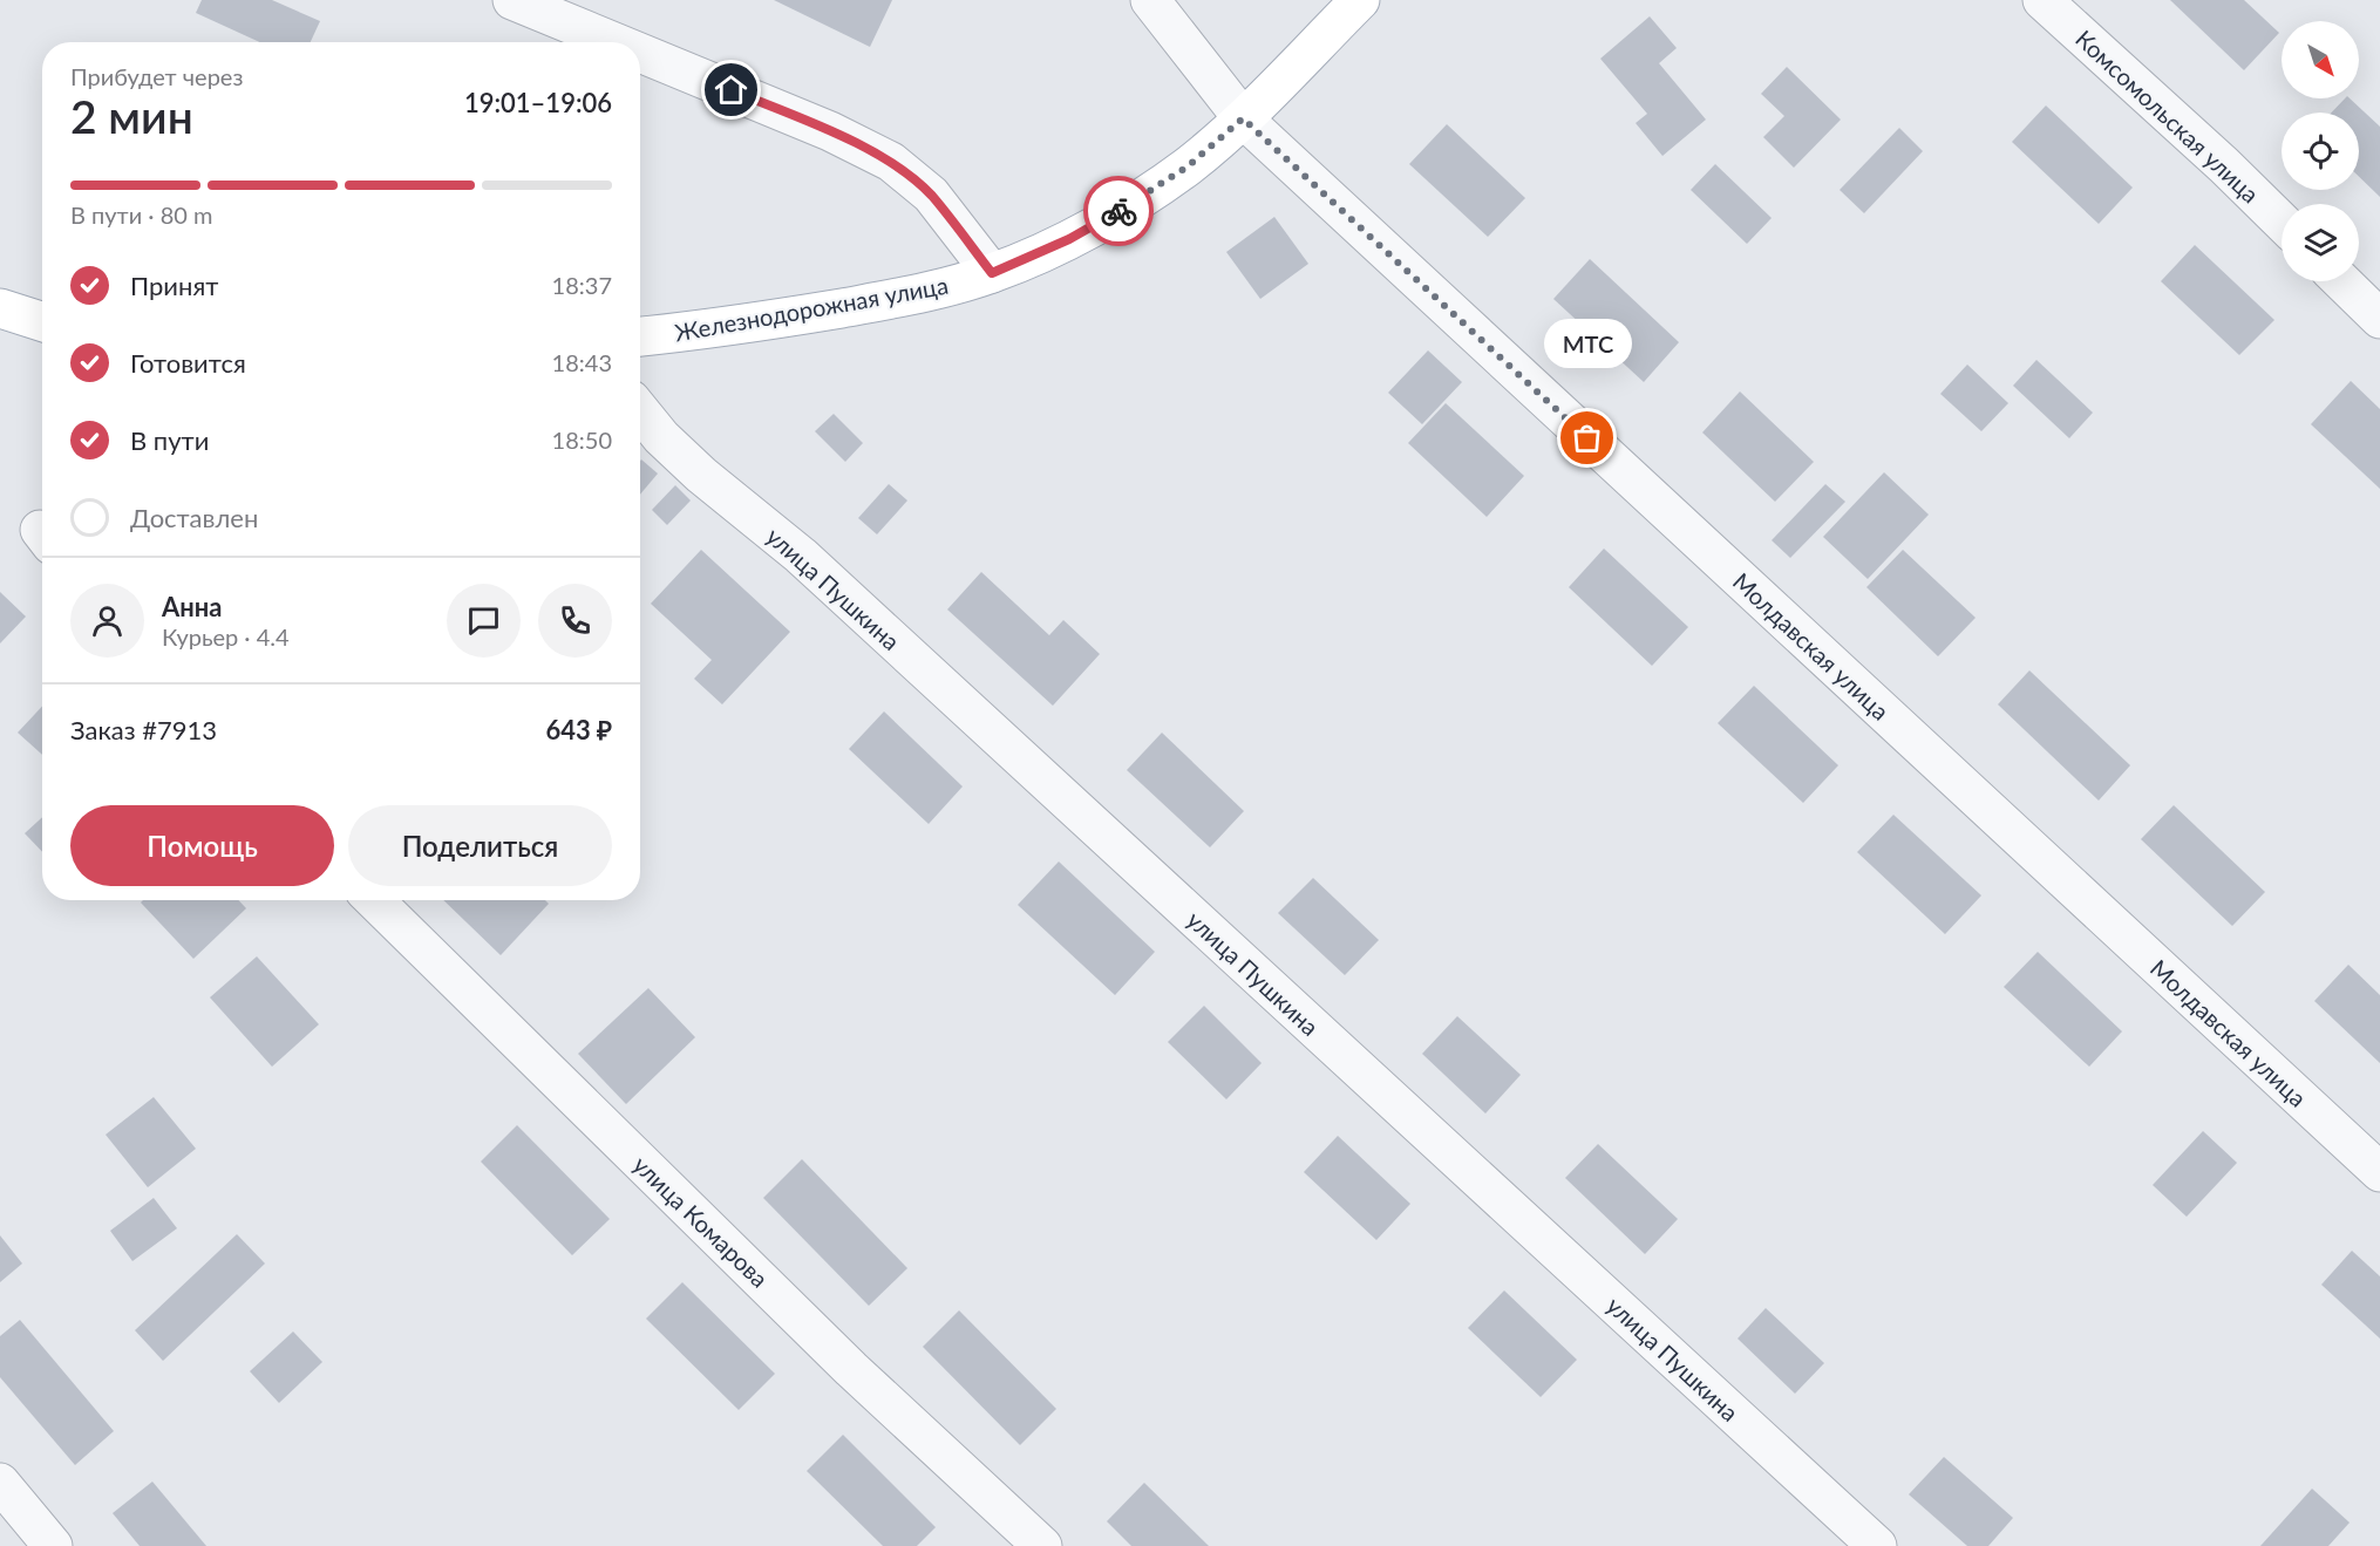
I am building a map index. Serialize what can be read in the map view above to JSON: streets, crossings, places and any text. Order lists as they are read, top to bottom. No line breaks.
{"streets":{"main road":["Железнодорожная улица"],"street":["Комсомольская улица","улица Пушкина","Молдавская улица","улица Комарова"]},"crossings":[["Железнодорожная улица","Молдавская улица"]],"places":["МТС"],"north":"bottom right","page":{"heading":["2 мин","Прибудет через","19:01–19:06"],"panel":["Анна","Курьер · 4.4","Заказ #7913","643 ₽"],"bar":"В пути · 80 m","list":[["Принят","18:37"],["Готовится","18:43"],["В пути","18:50"],"Доставлен"],"bubble":"МТС","buttons":["Помощь","Поделиться"]}}
